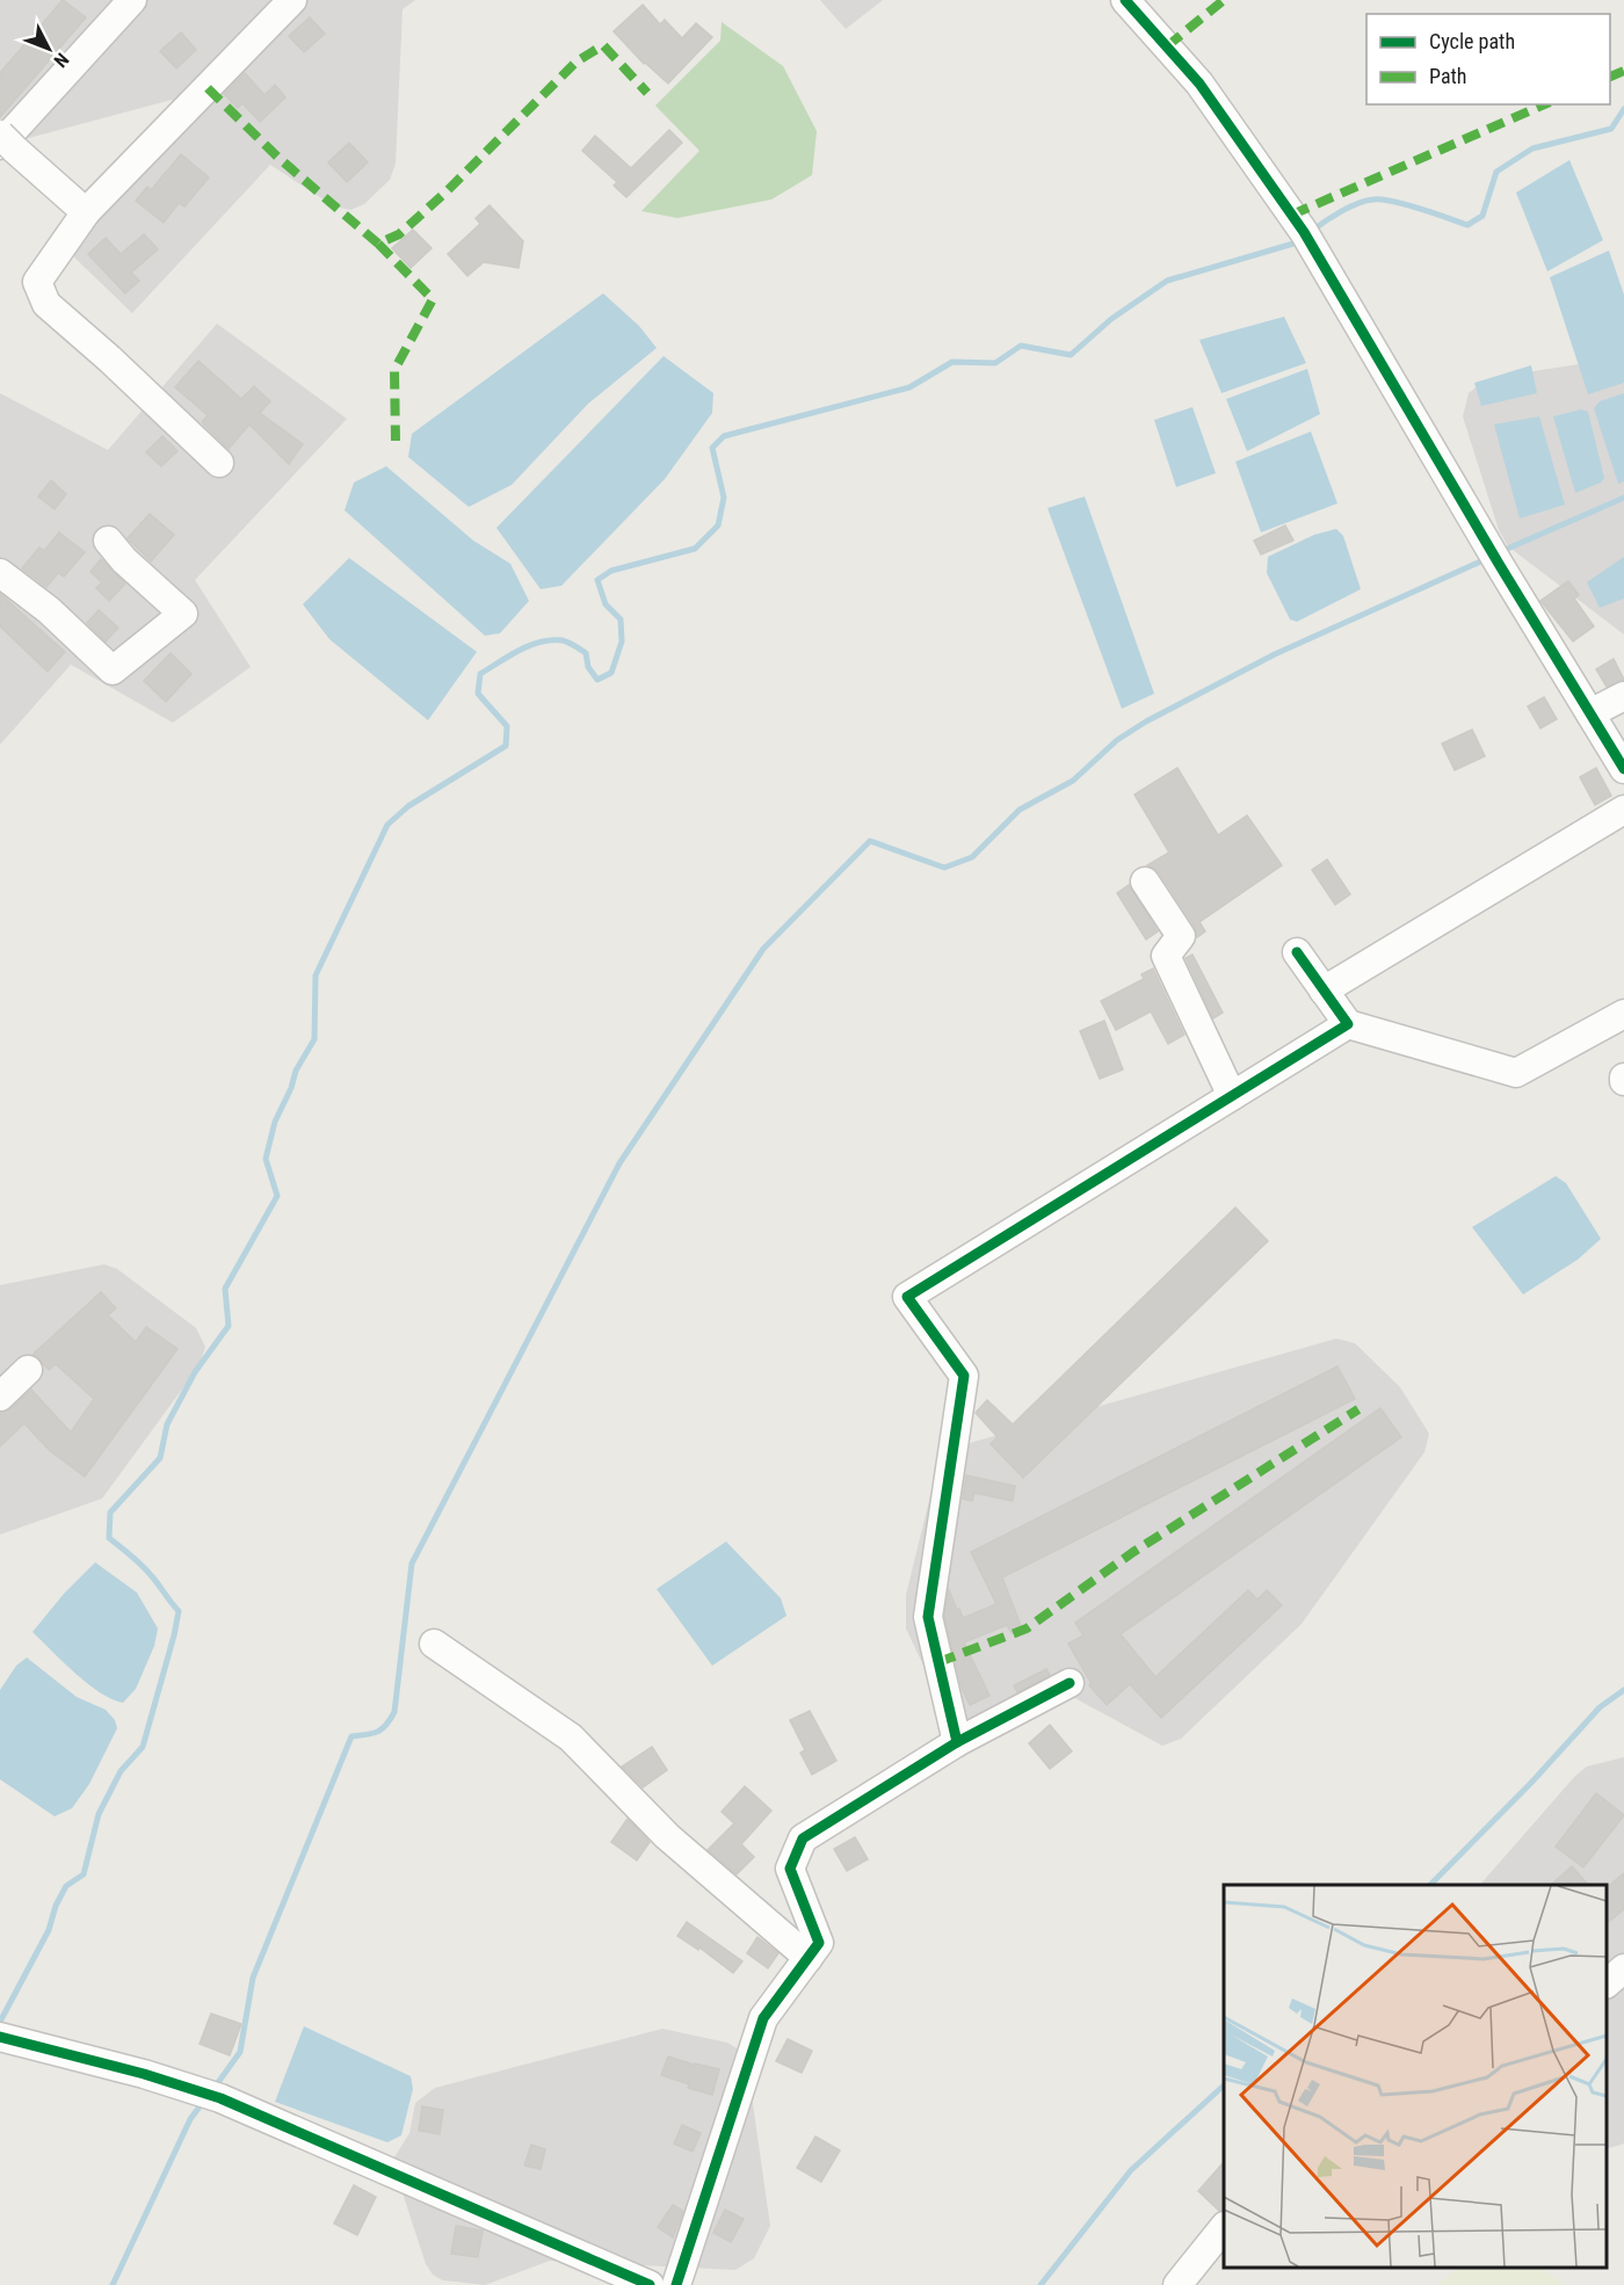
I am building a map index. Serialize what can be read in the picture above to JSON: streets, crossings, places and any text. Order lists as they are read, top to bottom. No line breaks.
{"legend":["Cycle path","Path"],"north":"bottom right"}
